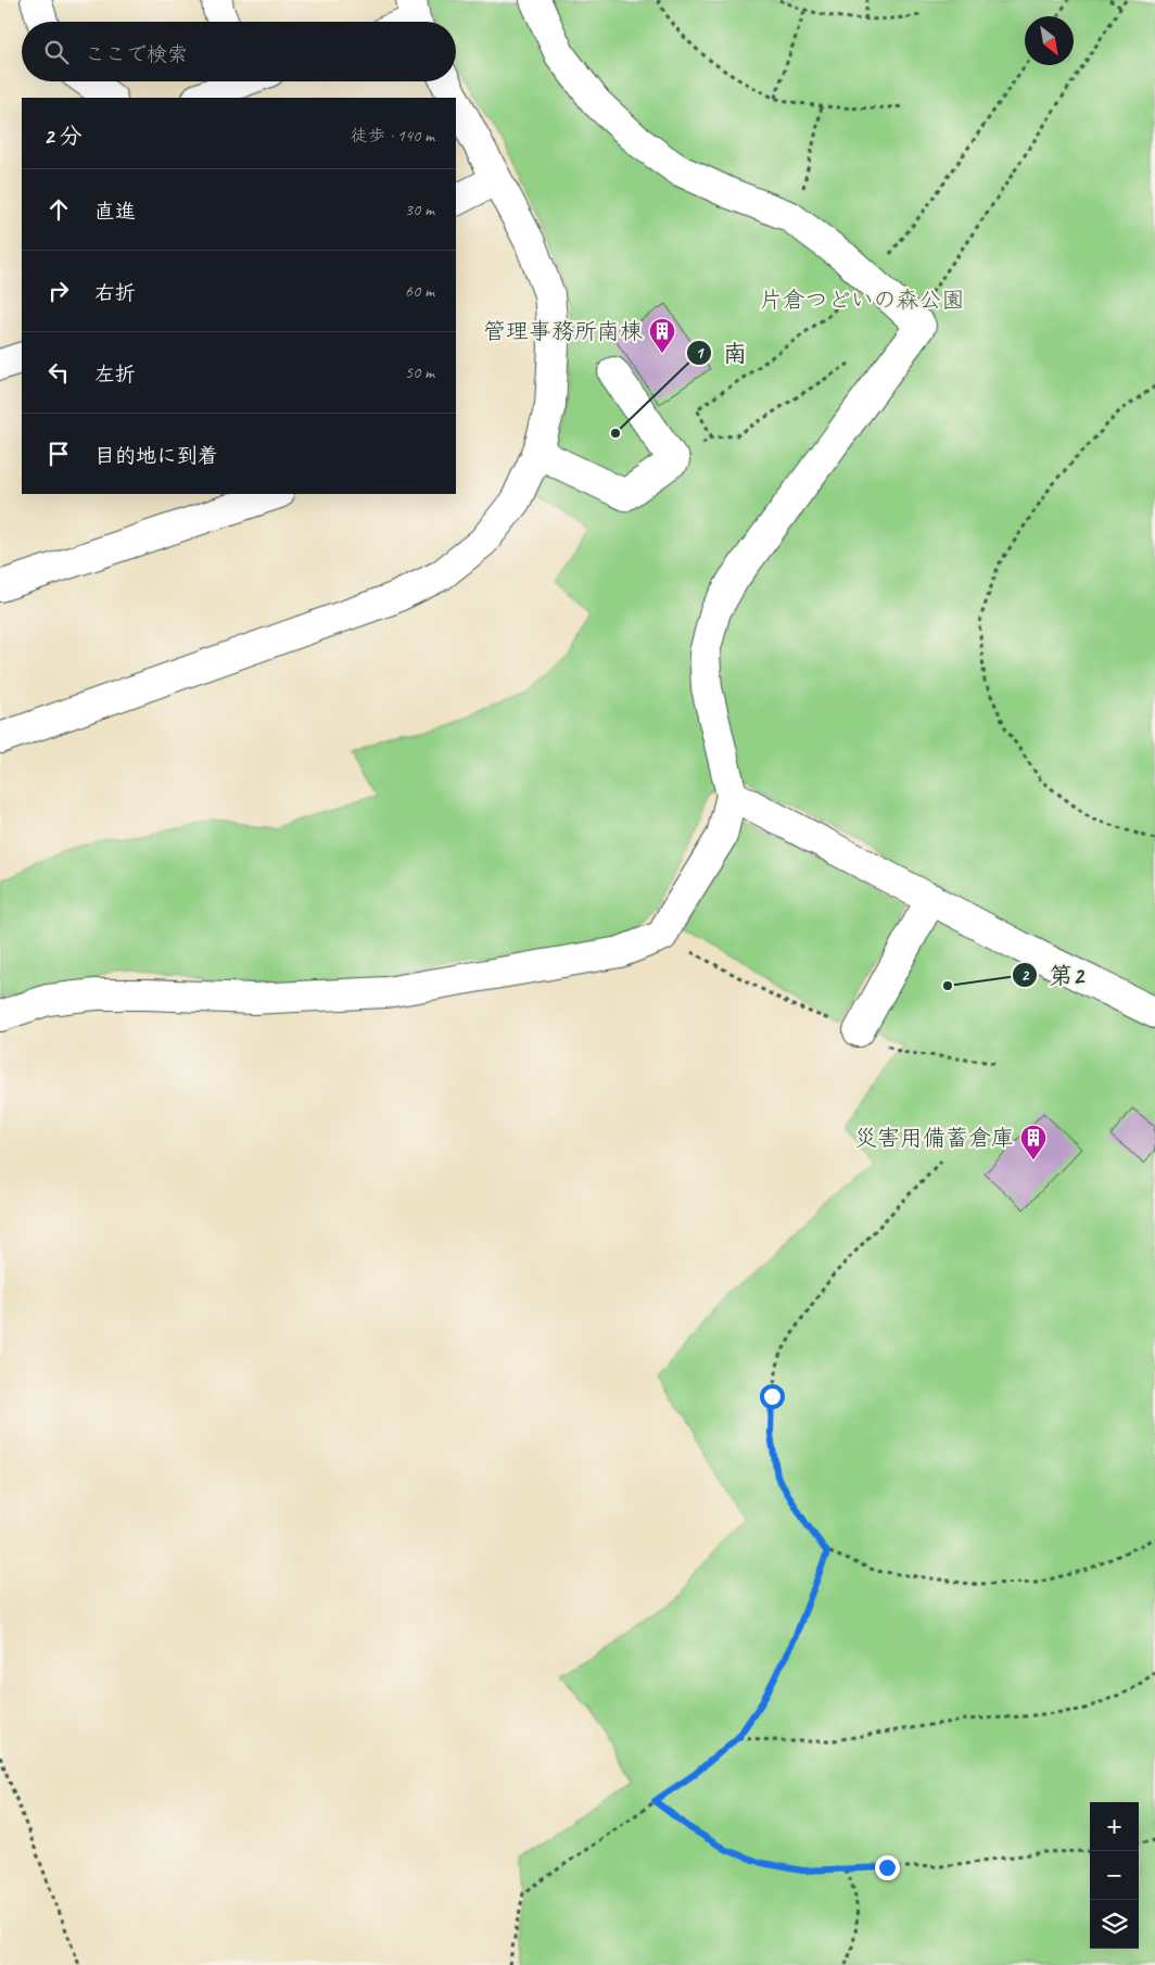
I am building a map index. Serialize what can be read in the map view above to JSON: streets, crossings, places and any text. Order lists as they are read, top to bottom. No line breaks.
{"parks":["片倉つどいの森公園"],"places":{"building":["管理事務所南棟","災害用備蓄倉庫"],"other":["南","第2"]},"north":"bottom right","page":{"search":"ここで検索","heading":["2 分","徒歩 · 140 m"],"list":[["直進","30 m"],["右折","60 m"],["左折","50 m"],"目的地に到着"],"map_buttons":["+","−"]}}
